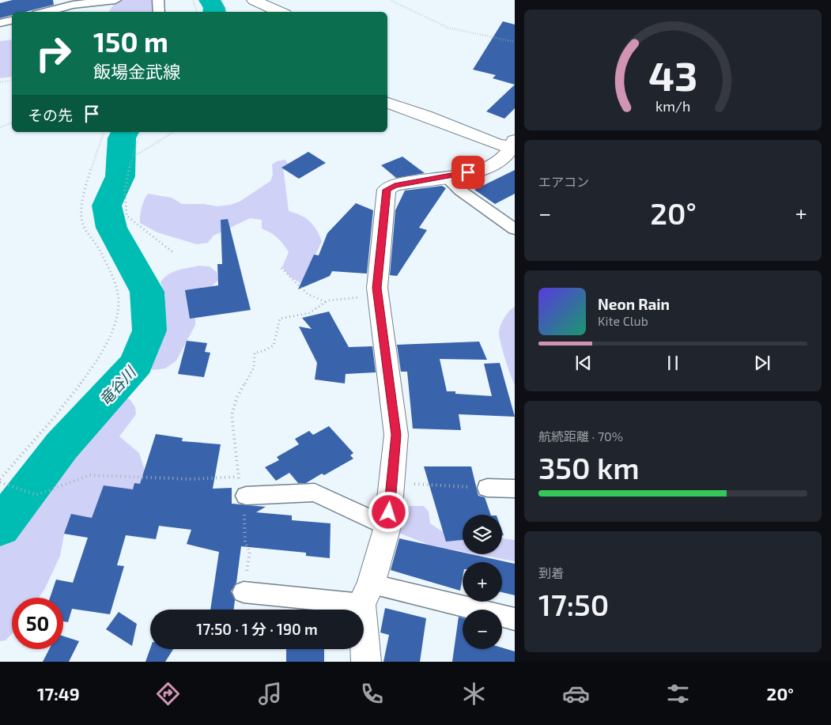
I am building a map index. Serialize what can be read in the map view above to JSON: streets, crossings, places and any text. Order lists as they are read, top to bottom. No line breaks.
{"water":["竜谷川"],"page":{"turn":["150 m","飯場金武線"],"then":"その先","tile":["エアコン",["航続距離 · 70%","350 km"],["到着","17:50"]],"heat":["−","20°","+"],"song":["Neon Rain","Kite Club"],"map_buttons":["+","−"],"limit":"50","trip":"17:50 · 1 分 · 190 m","tabs":["17:49","20°"],"gauge":["43","km/h"]}}
